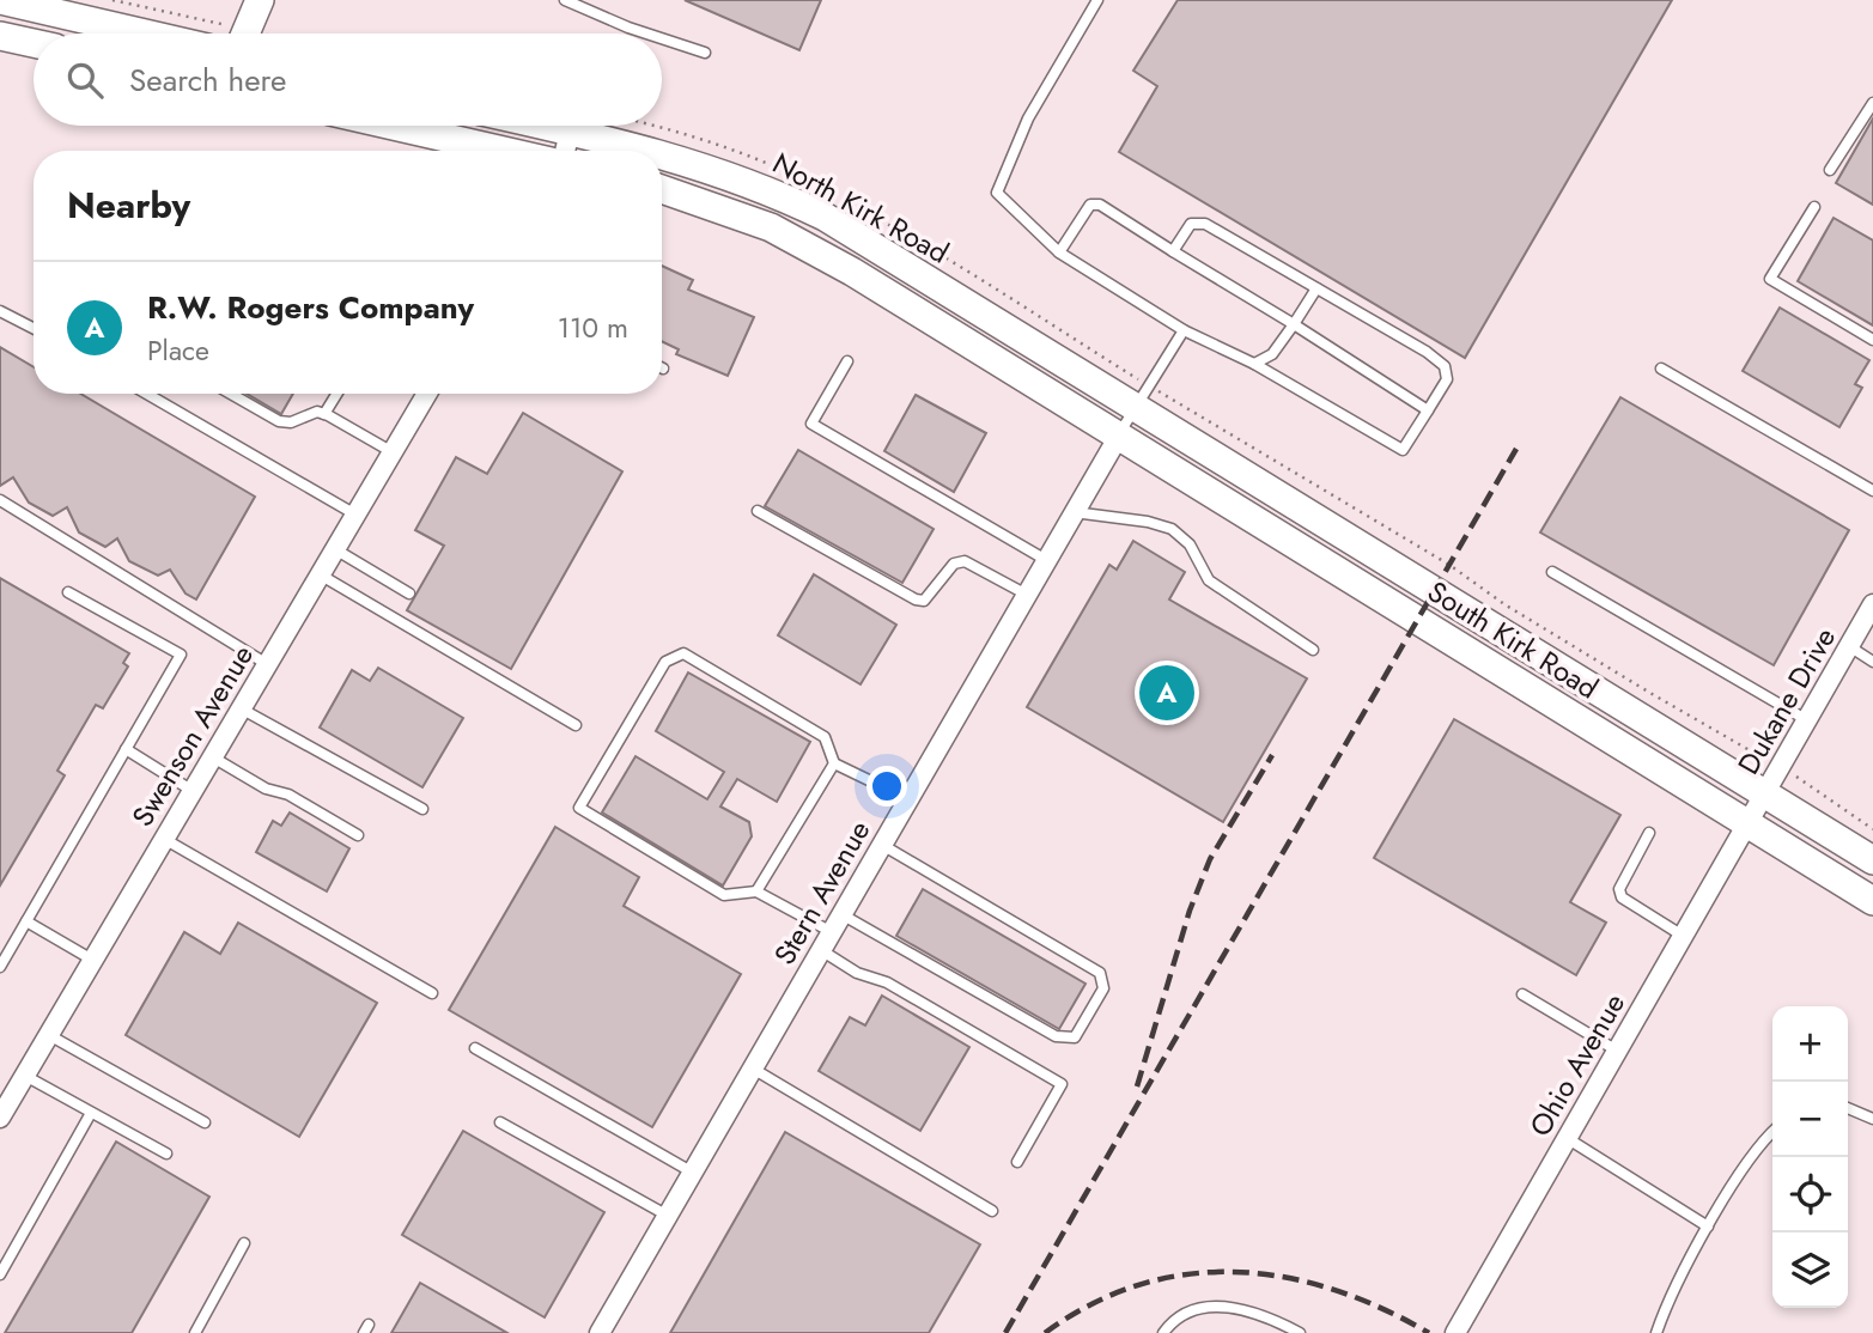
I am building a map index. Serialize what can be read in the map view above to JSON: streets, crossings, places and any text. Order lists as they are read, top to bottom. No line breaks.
{"streets":{"main road":["North Kirk Road","South Kirk Road"],"street":["Dukane Drive","Swenson Avenue","Stern Avenue","Ohio Avenue"]},"crossings":[["North Kirk Road","South Kirk Road"],["North Kirk Road","Stern Avenue"],["South Kirk Road","Dukane Drive"],["South Kirk Road","Stern Avenue"],["South Kirk Road","Ohio Avenue"],["Dukane Drive","Ohio Avenue"]],"page":{"search":"Search here","heading":"Nearby","list":[{"mark":"A","name":"R.W. Rogers Company","note":"Place","value":"110 m"}],"pins":"A","map_buttons":["+","−"]}}
